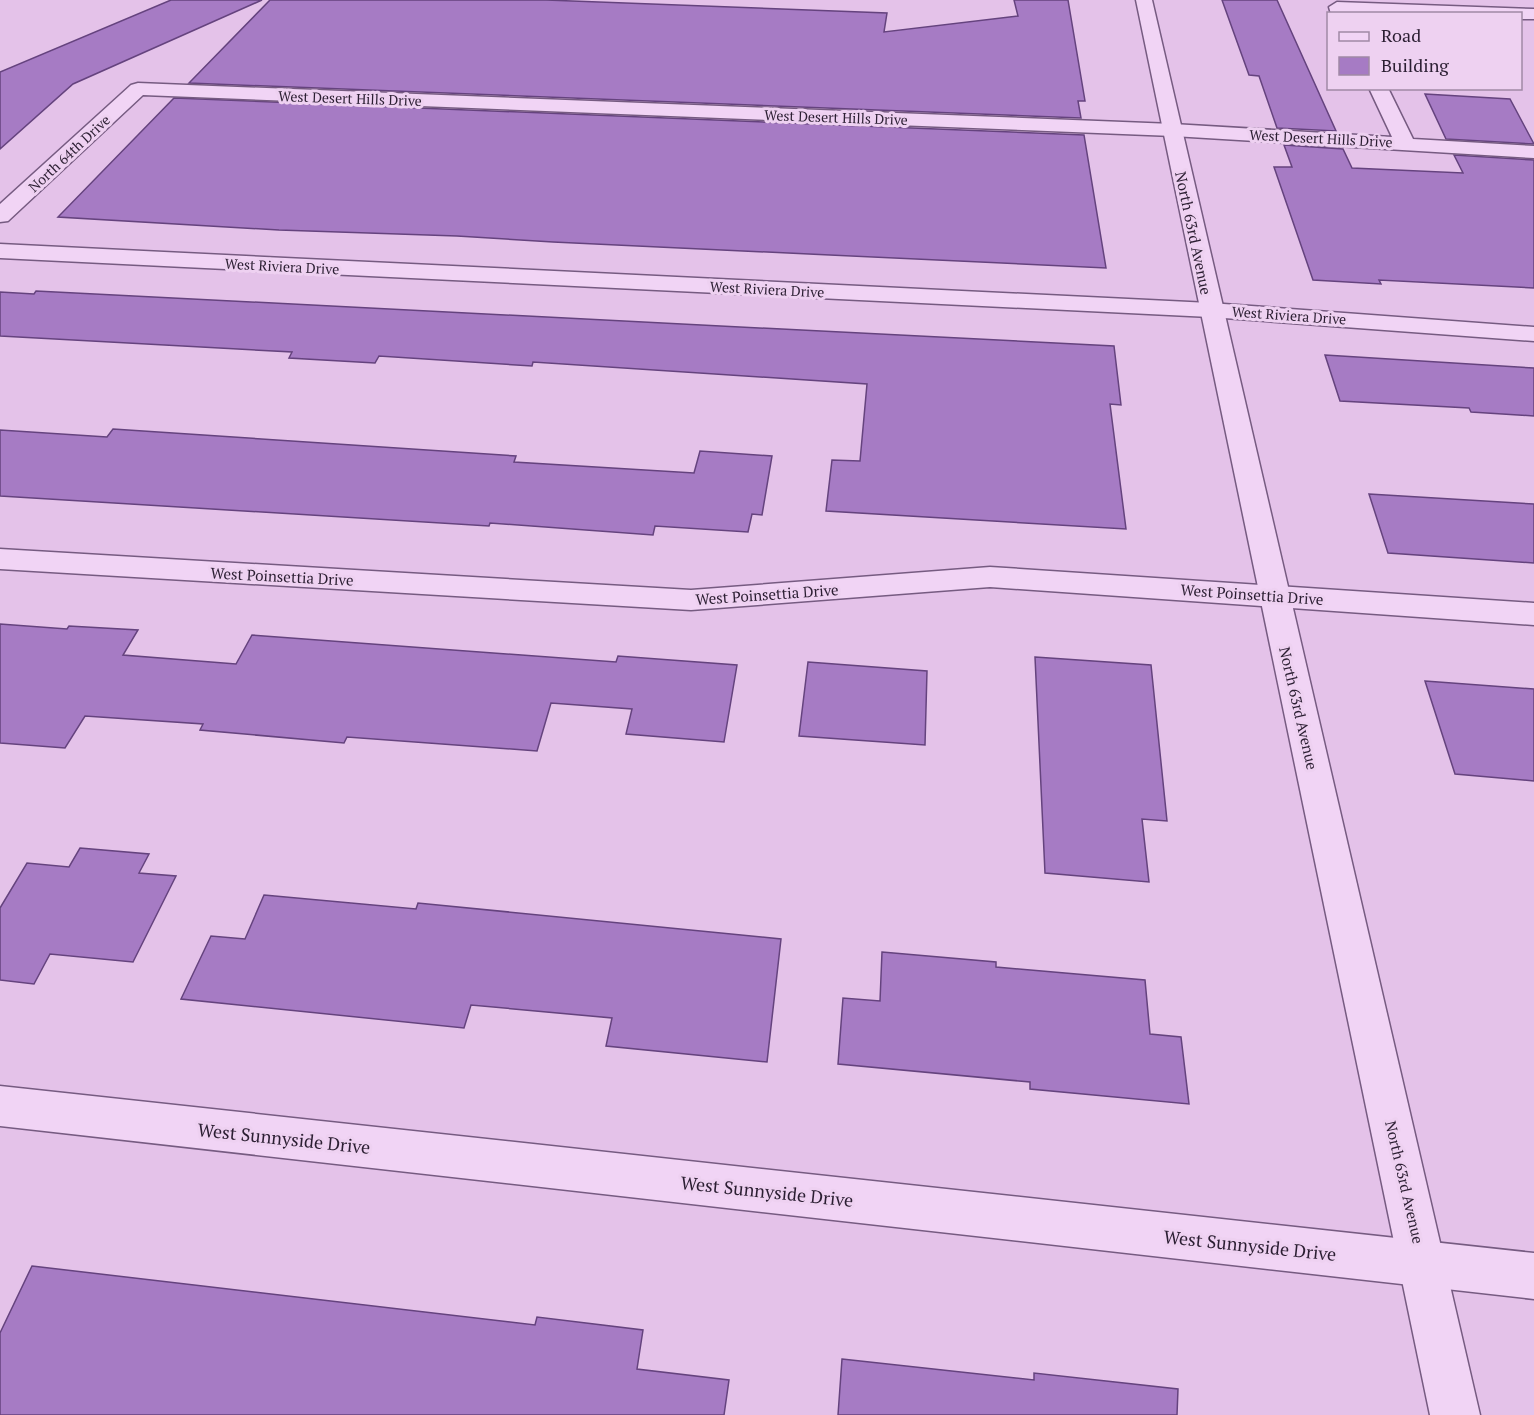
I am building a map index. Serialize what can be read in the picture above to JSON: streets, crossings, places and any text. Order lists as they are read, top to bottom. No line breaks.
{"streets":{"street":["West Desert Hills Drive","North 64th Drive","North 63rd Avenue","West Riviera Drive","West Poinsettia Drive","West Sunnyside Drive"]},"crossings":[["West Desert Hills Drive","North 64th Drive"],["West Desert Hills Drive","North 63rd Avenue"],["North 63rd Avenue","West Riviera Drive"],["North 63rd Avenue","West Poinsettia Drive"],["North 63rd Avenue","West Sunnyside Drive"]],"legend":["Road","Building"]}
